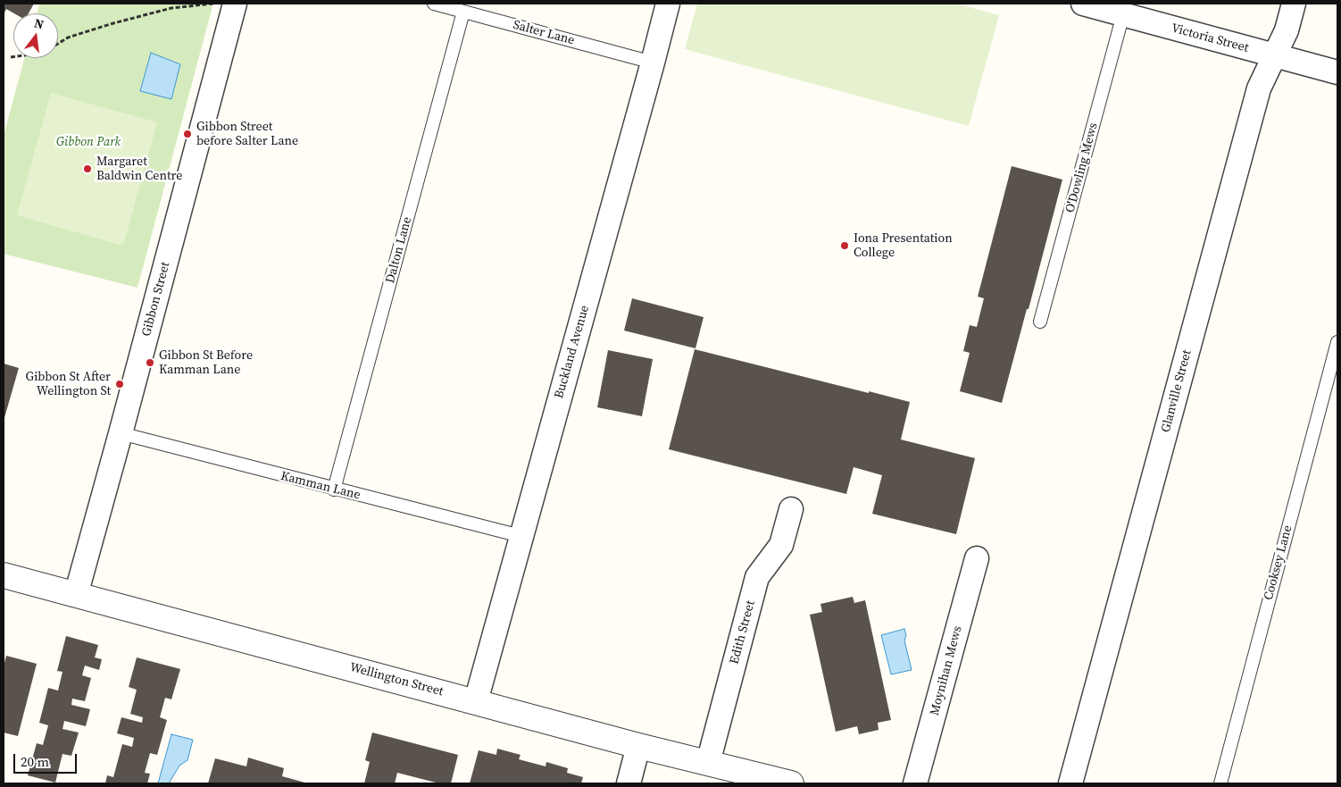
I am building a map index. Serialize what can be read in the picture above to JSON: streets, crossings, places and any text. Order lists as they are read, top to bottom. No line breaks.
{"streets":{"street":["Victoria Street","Gibbon Street","Buckland Avenue","Glanville Street","Edith Street","Moynihan Mews","Wellington Street"],"lane":["Salter Lane","O'Dowling Mews","Dalton Lane","Kamman Lane","Cooksey Lane"]},"crossings":[["Salter Lane","Dalton Lane"],["Salter Lane","Buckland Avenue"],["Victoria Street","O'Dowling Mews"],["Victoria Street","Glanville Street"],["Dalton Lane","Kamman Lane"],["Gibbon Street","Kamman Lane"],["Gibbon Street","Wellington Street"],["Buckland Avenue","Kamman Lane"],["Buckland Avenue","Wellington Street"],["Edith Street","Wellington Street"]],"parks":["Gibbon Park"],"places":["Gibbon Street before Salter Lane","Margaret Baldwin Centre","Iona Presentation College","Gibbon St Before Kamman Lane","Gibbon St After Wellington St"],"scale_bar":"20 m","north":"top"}
